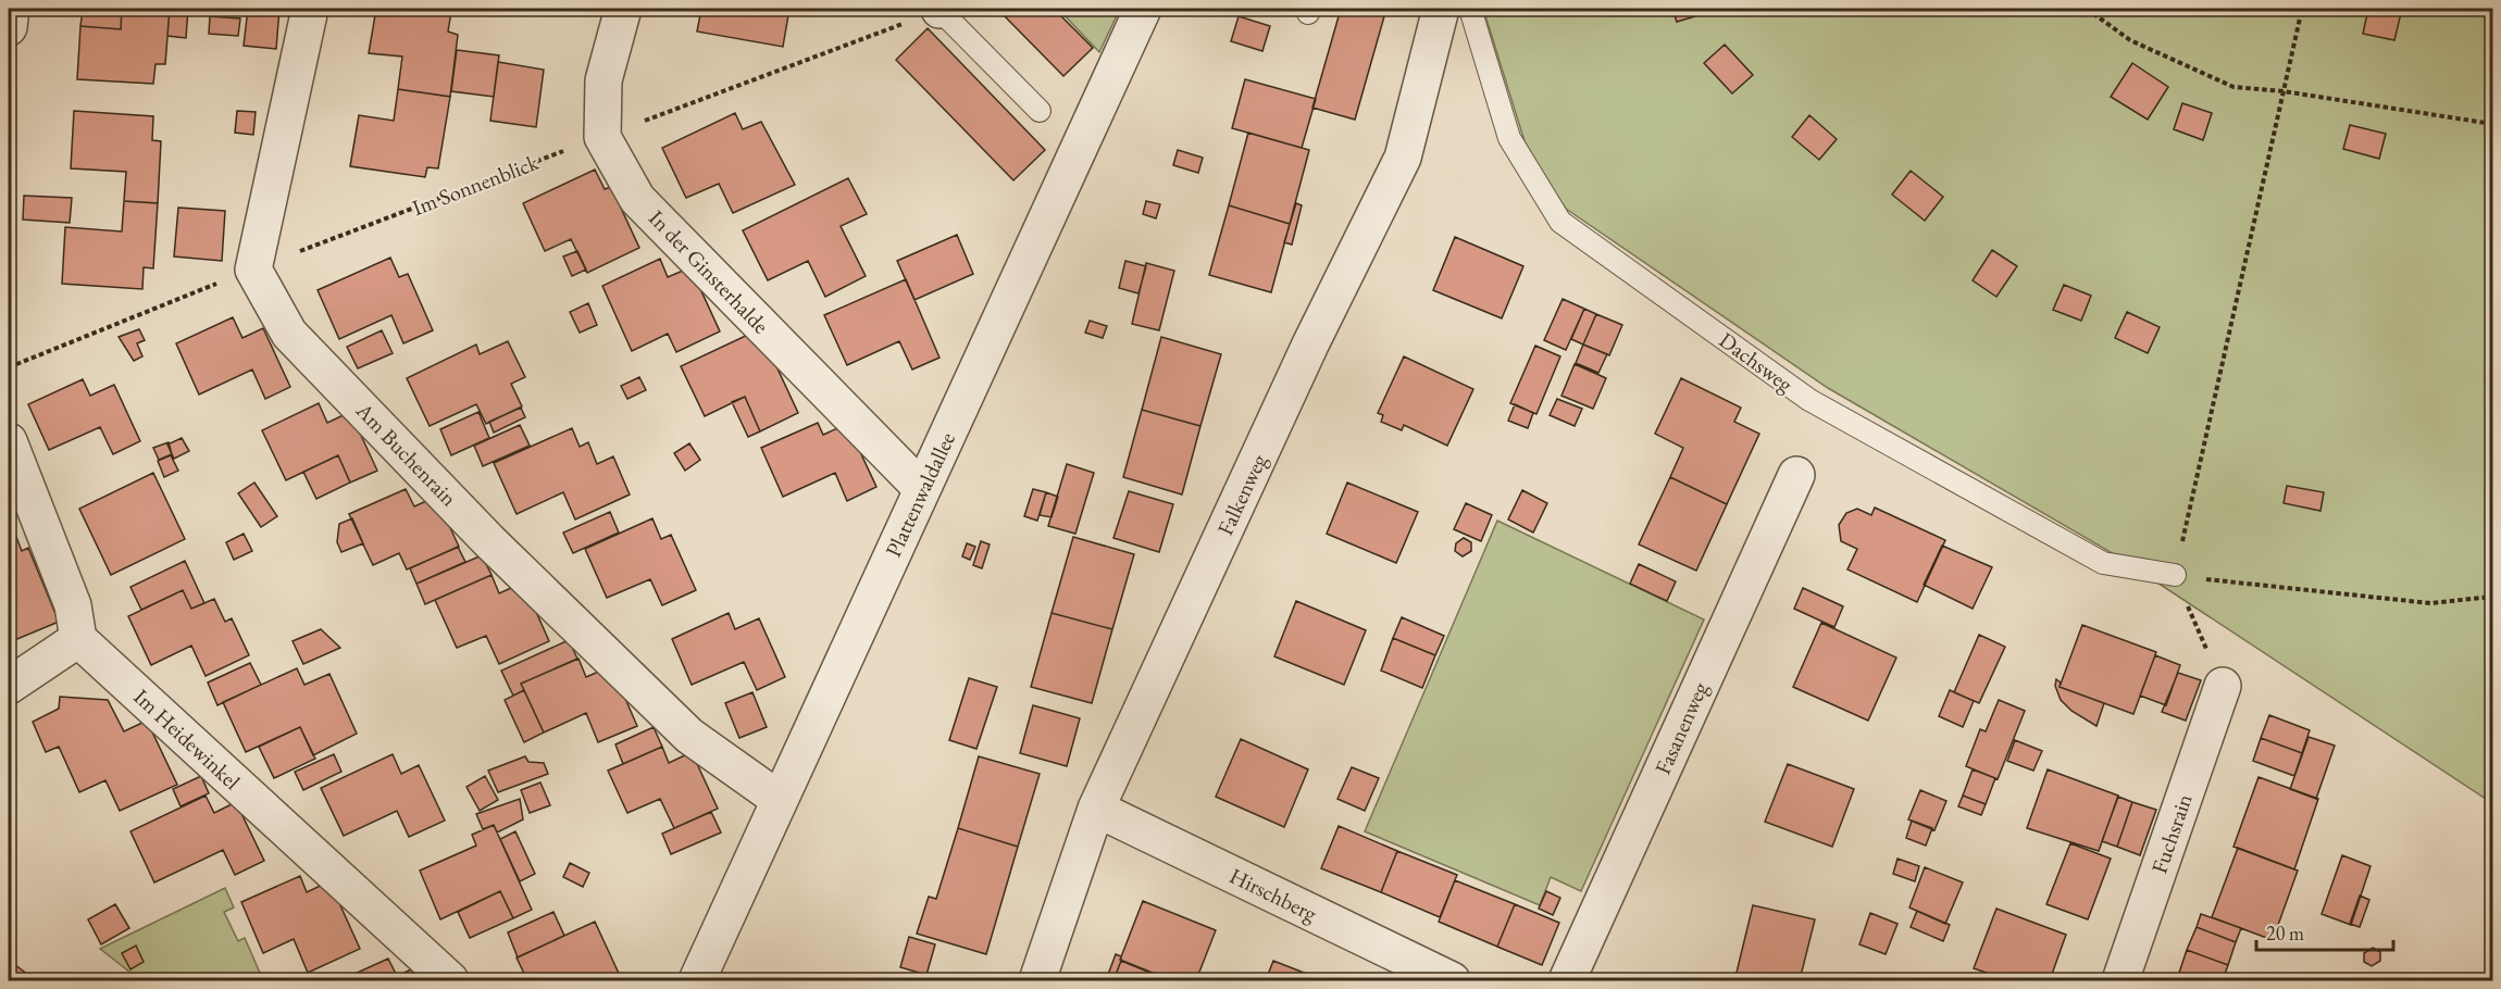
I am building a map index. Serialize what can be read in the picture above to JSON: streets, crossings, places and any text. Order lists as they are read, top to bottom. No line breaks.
{"streets":{"street":["In der Ginsterhalde","Am Buchenrain","Plattenwaldallee","Falkenweg","Fasanenweg","Im Heidewinkel","Fuchsrain","Hirschberg"],"lane":["Dachsweg"],"path":["Im Sonnenblick"]},"crossings":[["Im Sonnenblick","In der Ginsterhalde"],["Im Sonnenblick","Am Buchenrain"],["In der Ginsterhalde","Plattenwaldallee"],["Am Buchenrain","Plattenwaldallee"],["Falkenweg","Hirschberg"]],"scale_bar":"20 m"}
